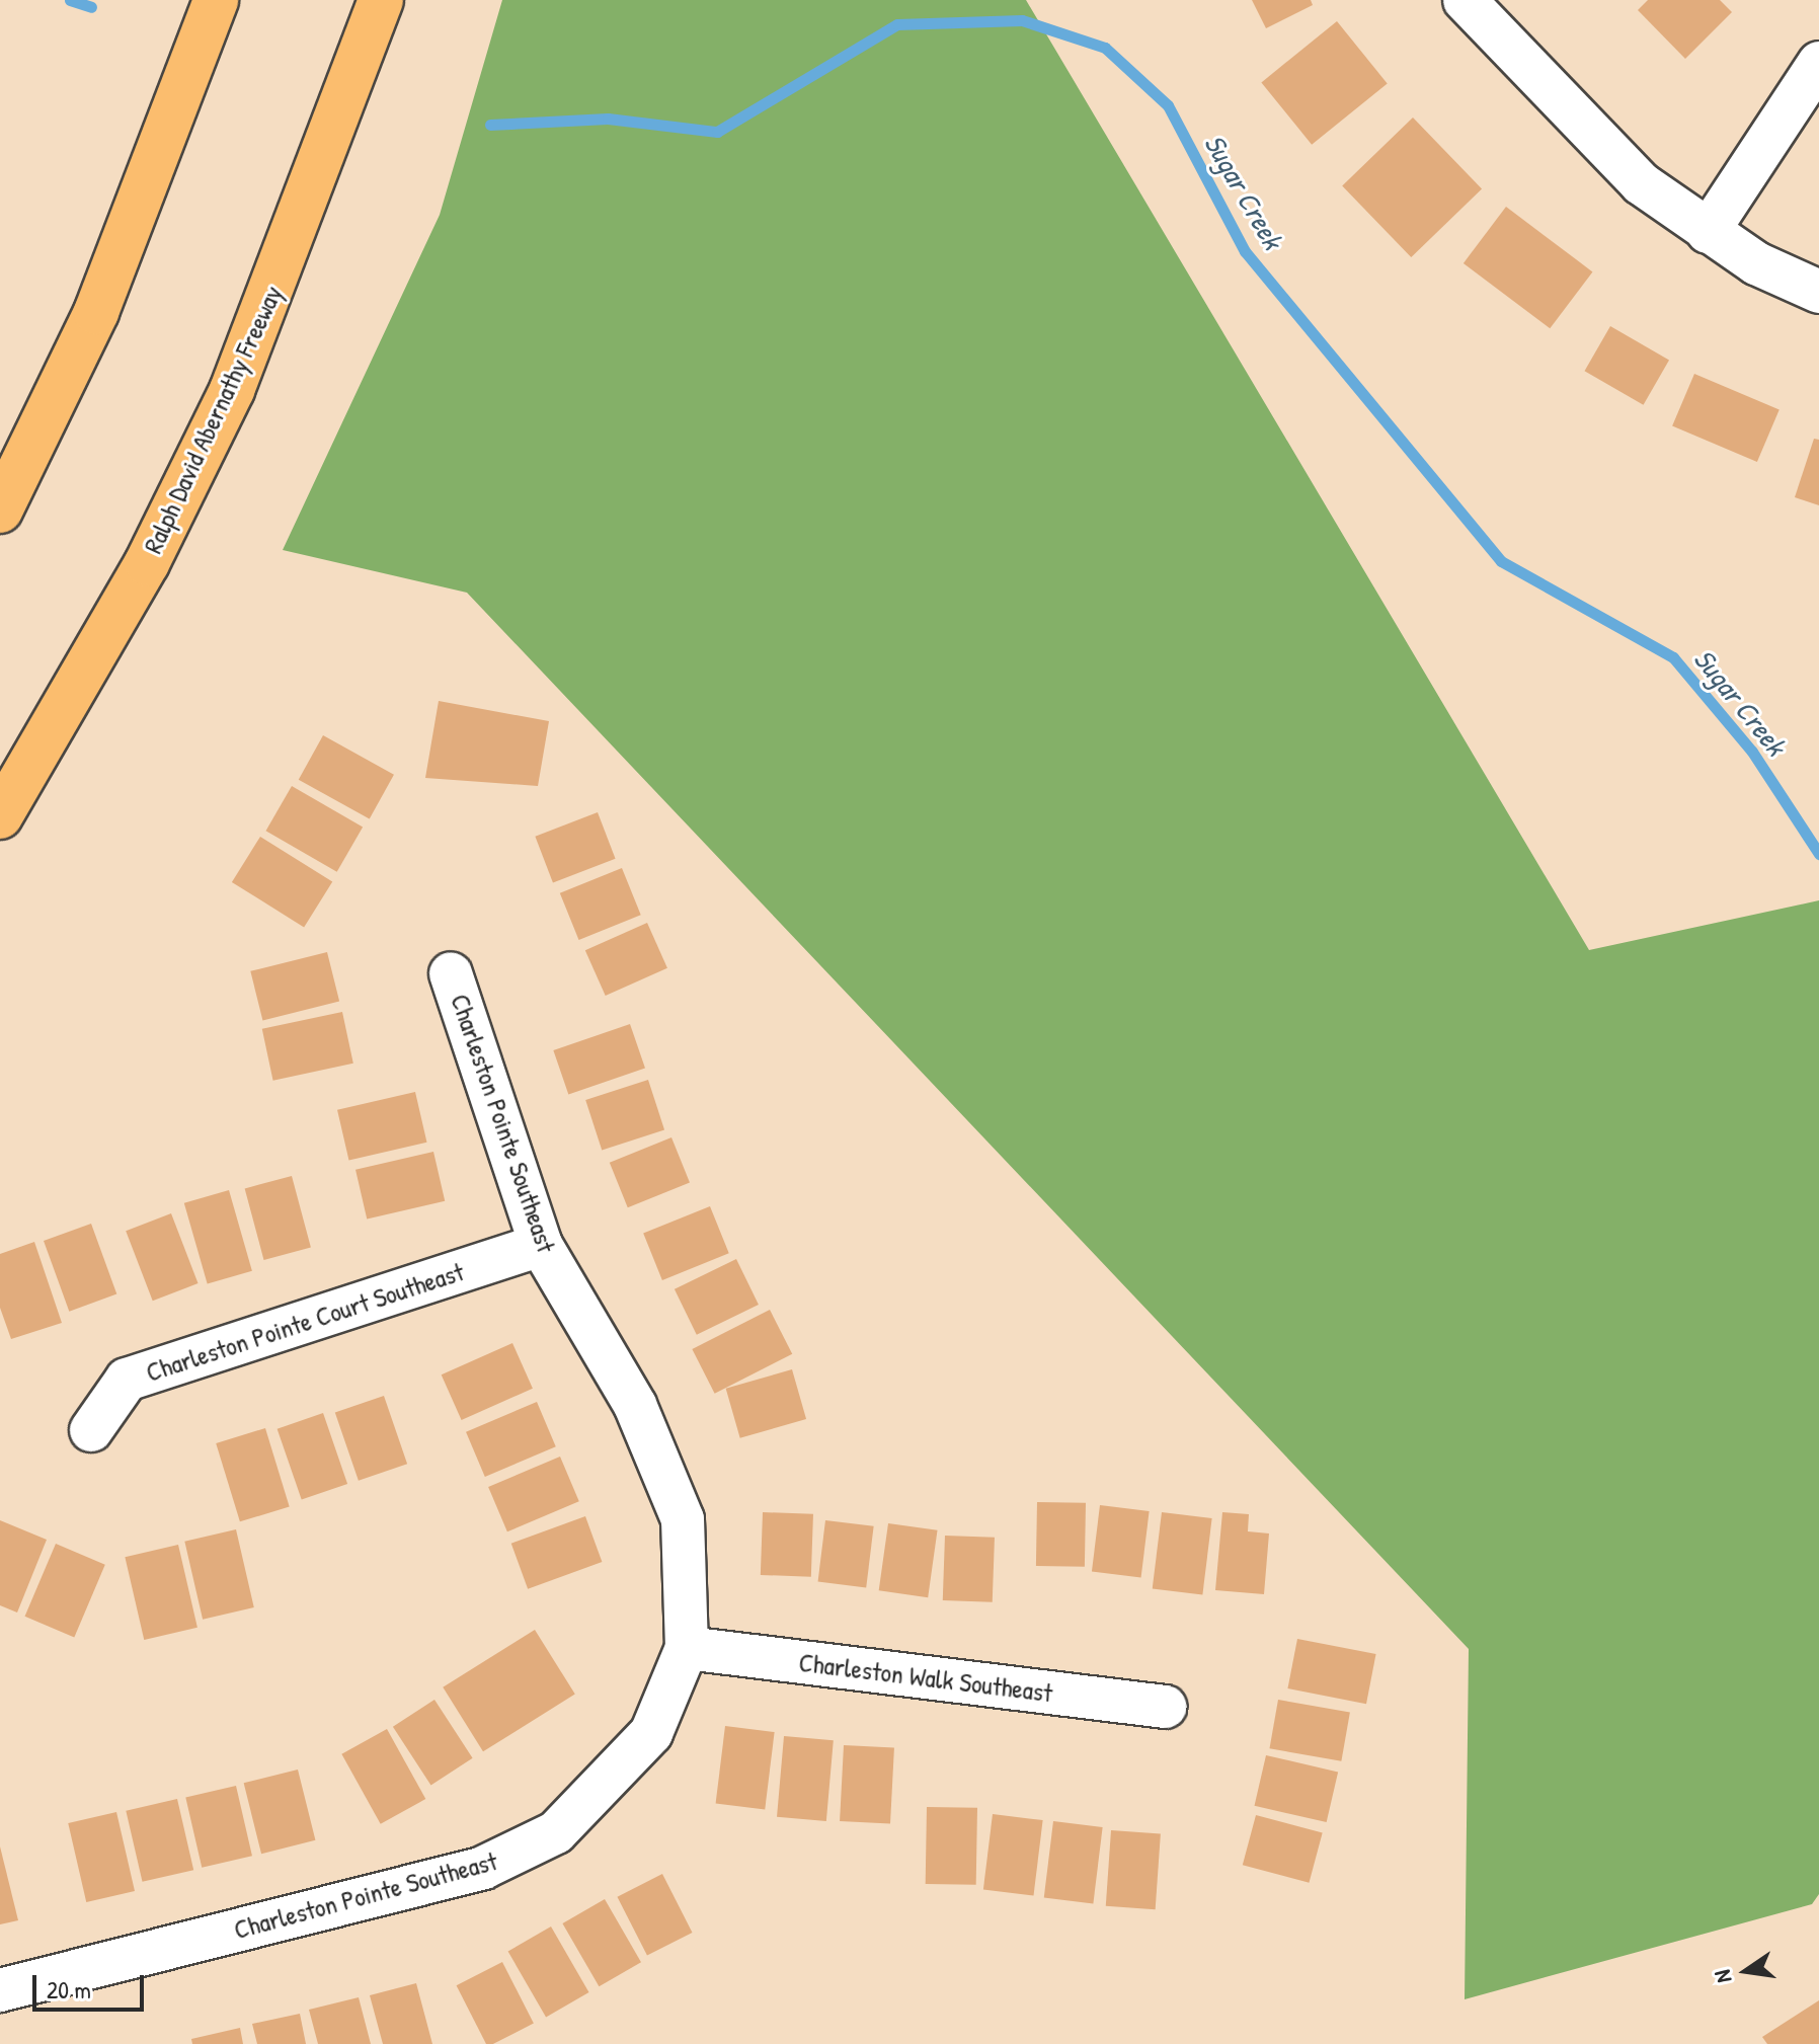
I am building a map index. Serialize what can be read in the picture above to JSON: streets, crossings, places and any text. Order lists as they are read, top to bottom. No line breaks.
{"streets":{"highway":["Ralph David Abernathy Freeway"],"street":["Charleston Pointe Southeast","Charleston Pointe Court Southeast","Charleston Walk Southeast"]},"crossings":[["Charleston Pointe Southeast","Charleston Pointe Court Southeast"],["Charleston Pointe Southeast","Charleston Walk Southeast"]],"water":["Sugar Creek"],"scale_bar":"20 m","north":"left"}
